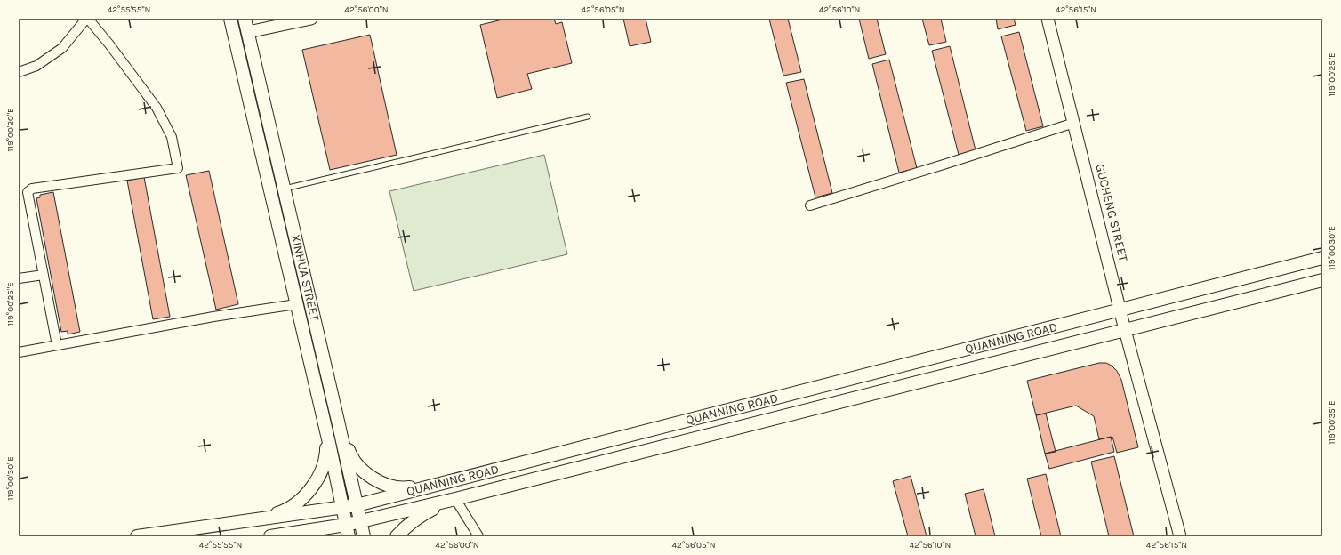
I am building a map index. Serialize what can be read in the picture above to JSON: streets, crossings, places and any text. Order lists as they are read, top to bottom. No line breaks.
{"streets":{"main road":["XINHUA STREET","QUANNING ROAD"],"street":["GUCHENG STREET"]},"crossings":[["GUCHENG STREET","QUANNING ROAD"],["XINHUA STREET","QUANNING ROAD"]],"coordinates":["42°55'55\"N","42°56'00\"N","42°56'05\"N","42°56'10\"N","42°56'15\"N","119°00'25\"E","119°00'20\"E","119°00'30\"E","119°00'35\"E"]}
